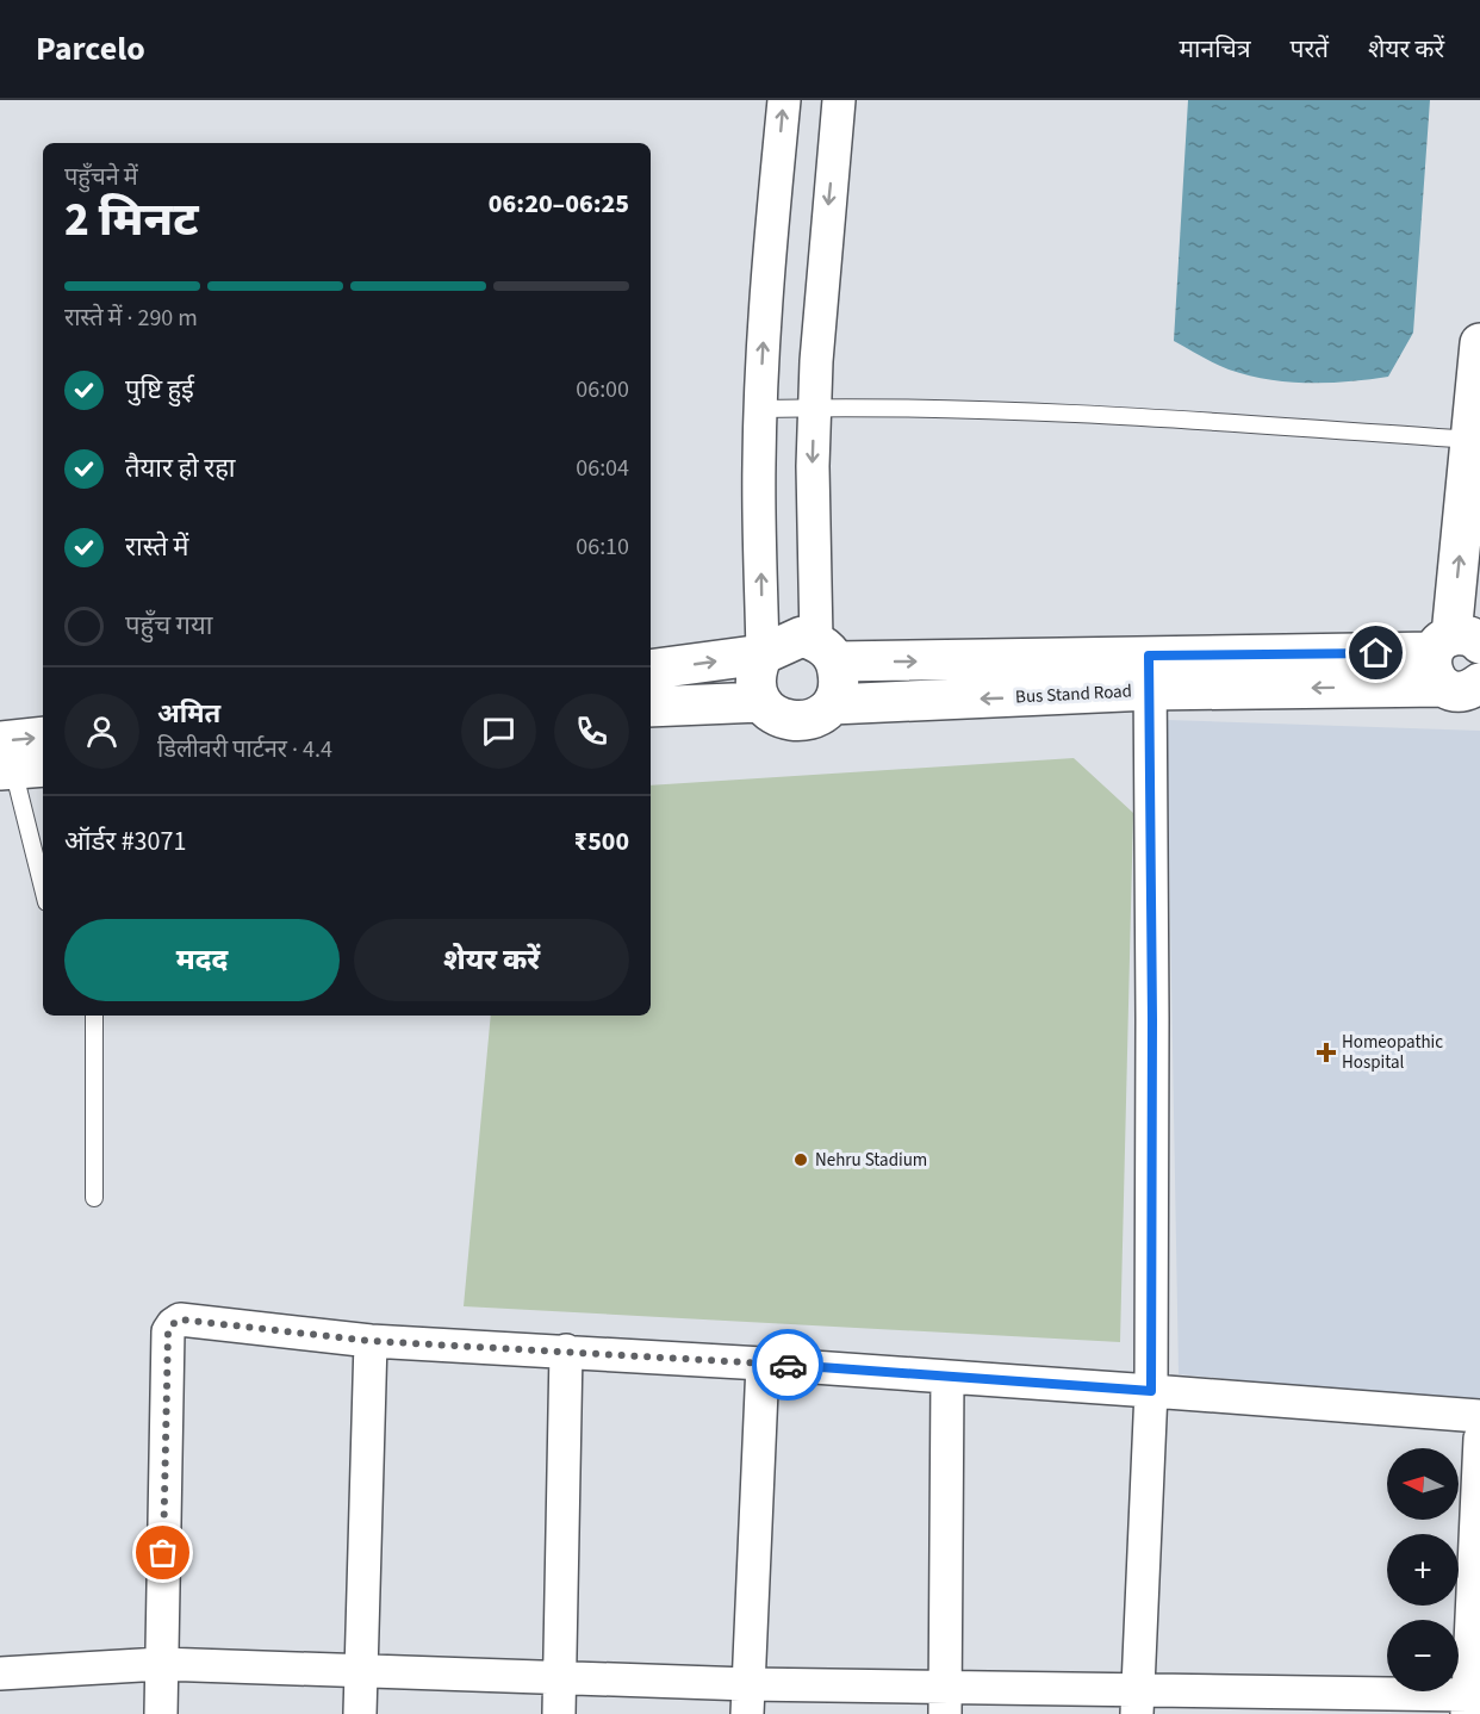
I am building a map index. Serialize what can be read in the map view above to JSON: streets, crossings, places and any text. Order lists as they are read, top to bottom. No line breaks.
{"streets":{"main road":["Bus Stand Road"]},"places":{"health":["Homeopathic Hospital"],"other":["Nehru Stadium"]},"north":"left","page":{"header":"Parcelo","nav":["मानचित्र","परतें","शेयर करें"],"heading":["2 मिनट","पहुँचने में","06:20–06:25"],"panel":["अमित","डिलीवरी पार्टनर · 4.4","ऑर्डर #3071","₹500"],"bar":"रास्ते में · 290 m","list":[["पुष्टि हुई","06:00"],["तैयार हो रहा","06:04"],["रास्ते में","06:10"],"पहुँच गया"],"buttons":["मदद","शेयर करें"],"map_buttons":["+","−"]}}
